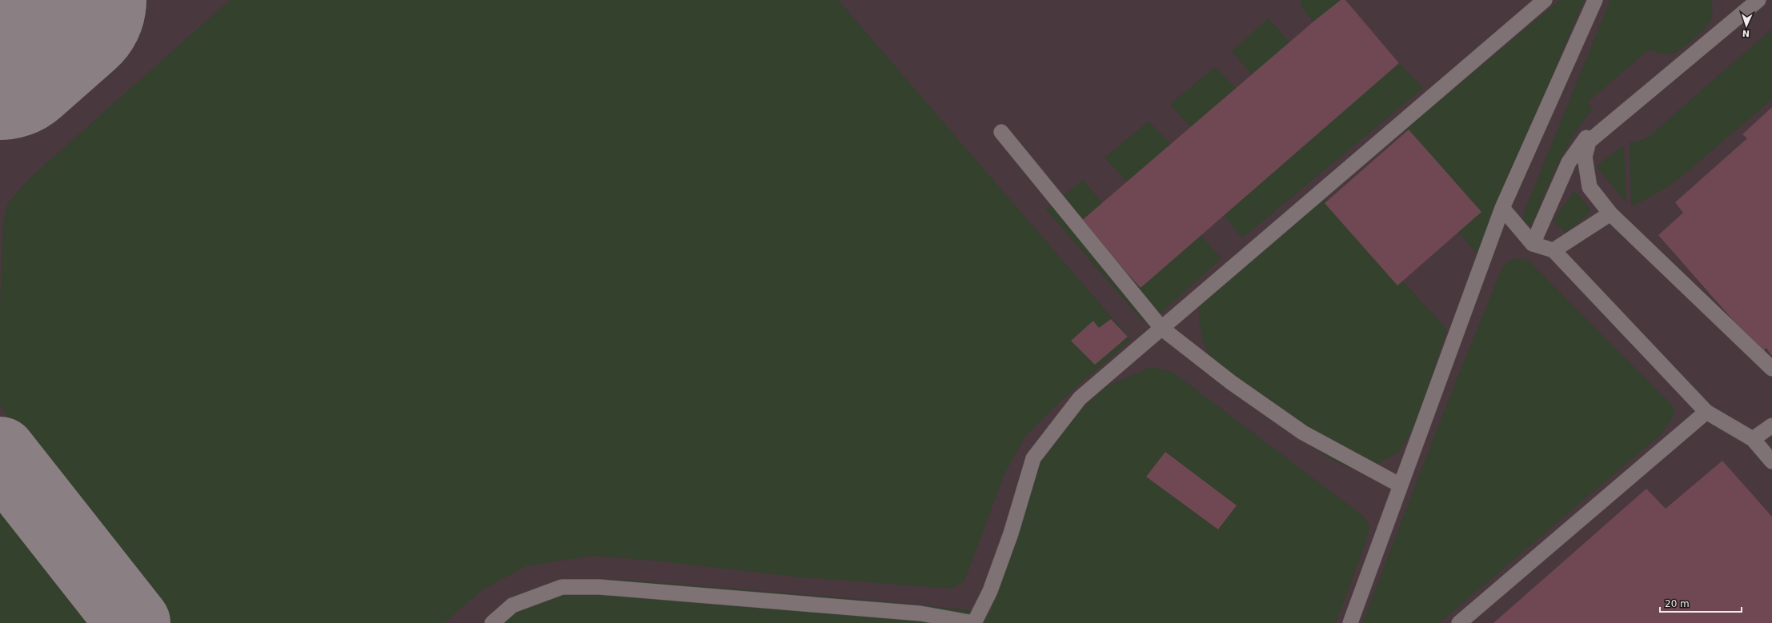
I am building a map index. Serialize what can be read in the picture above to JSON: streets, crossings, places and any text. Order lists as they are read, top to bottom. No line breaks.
{"scale_bar":"20 m","north":"bottom"}
